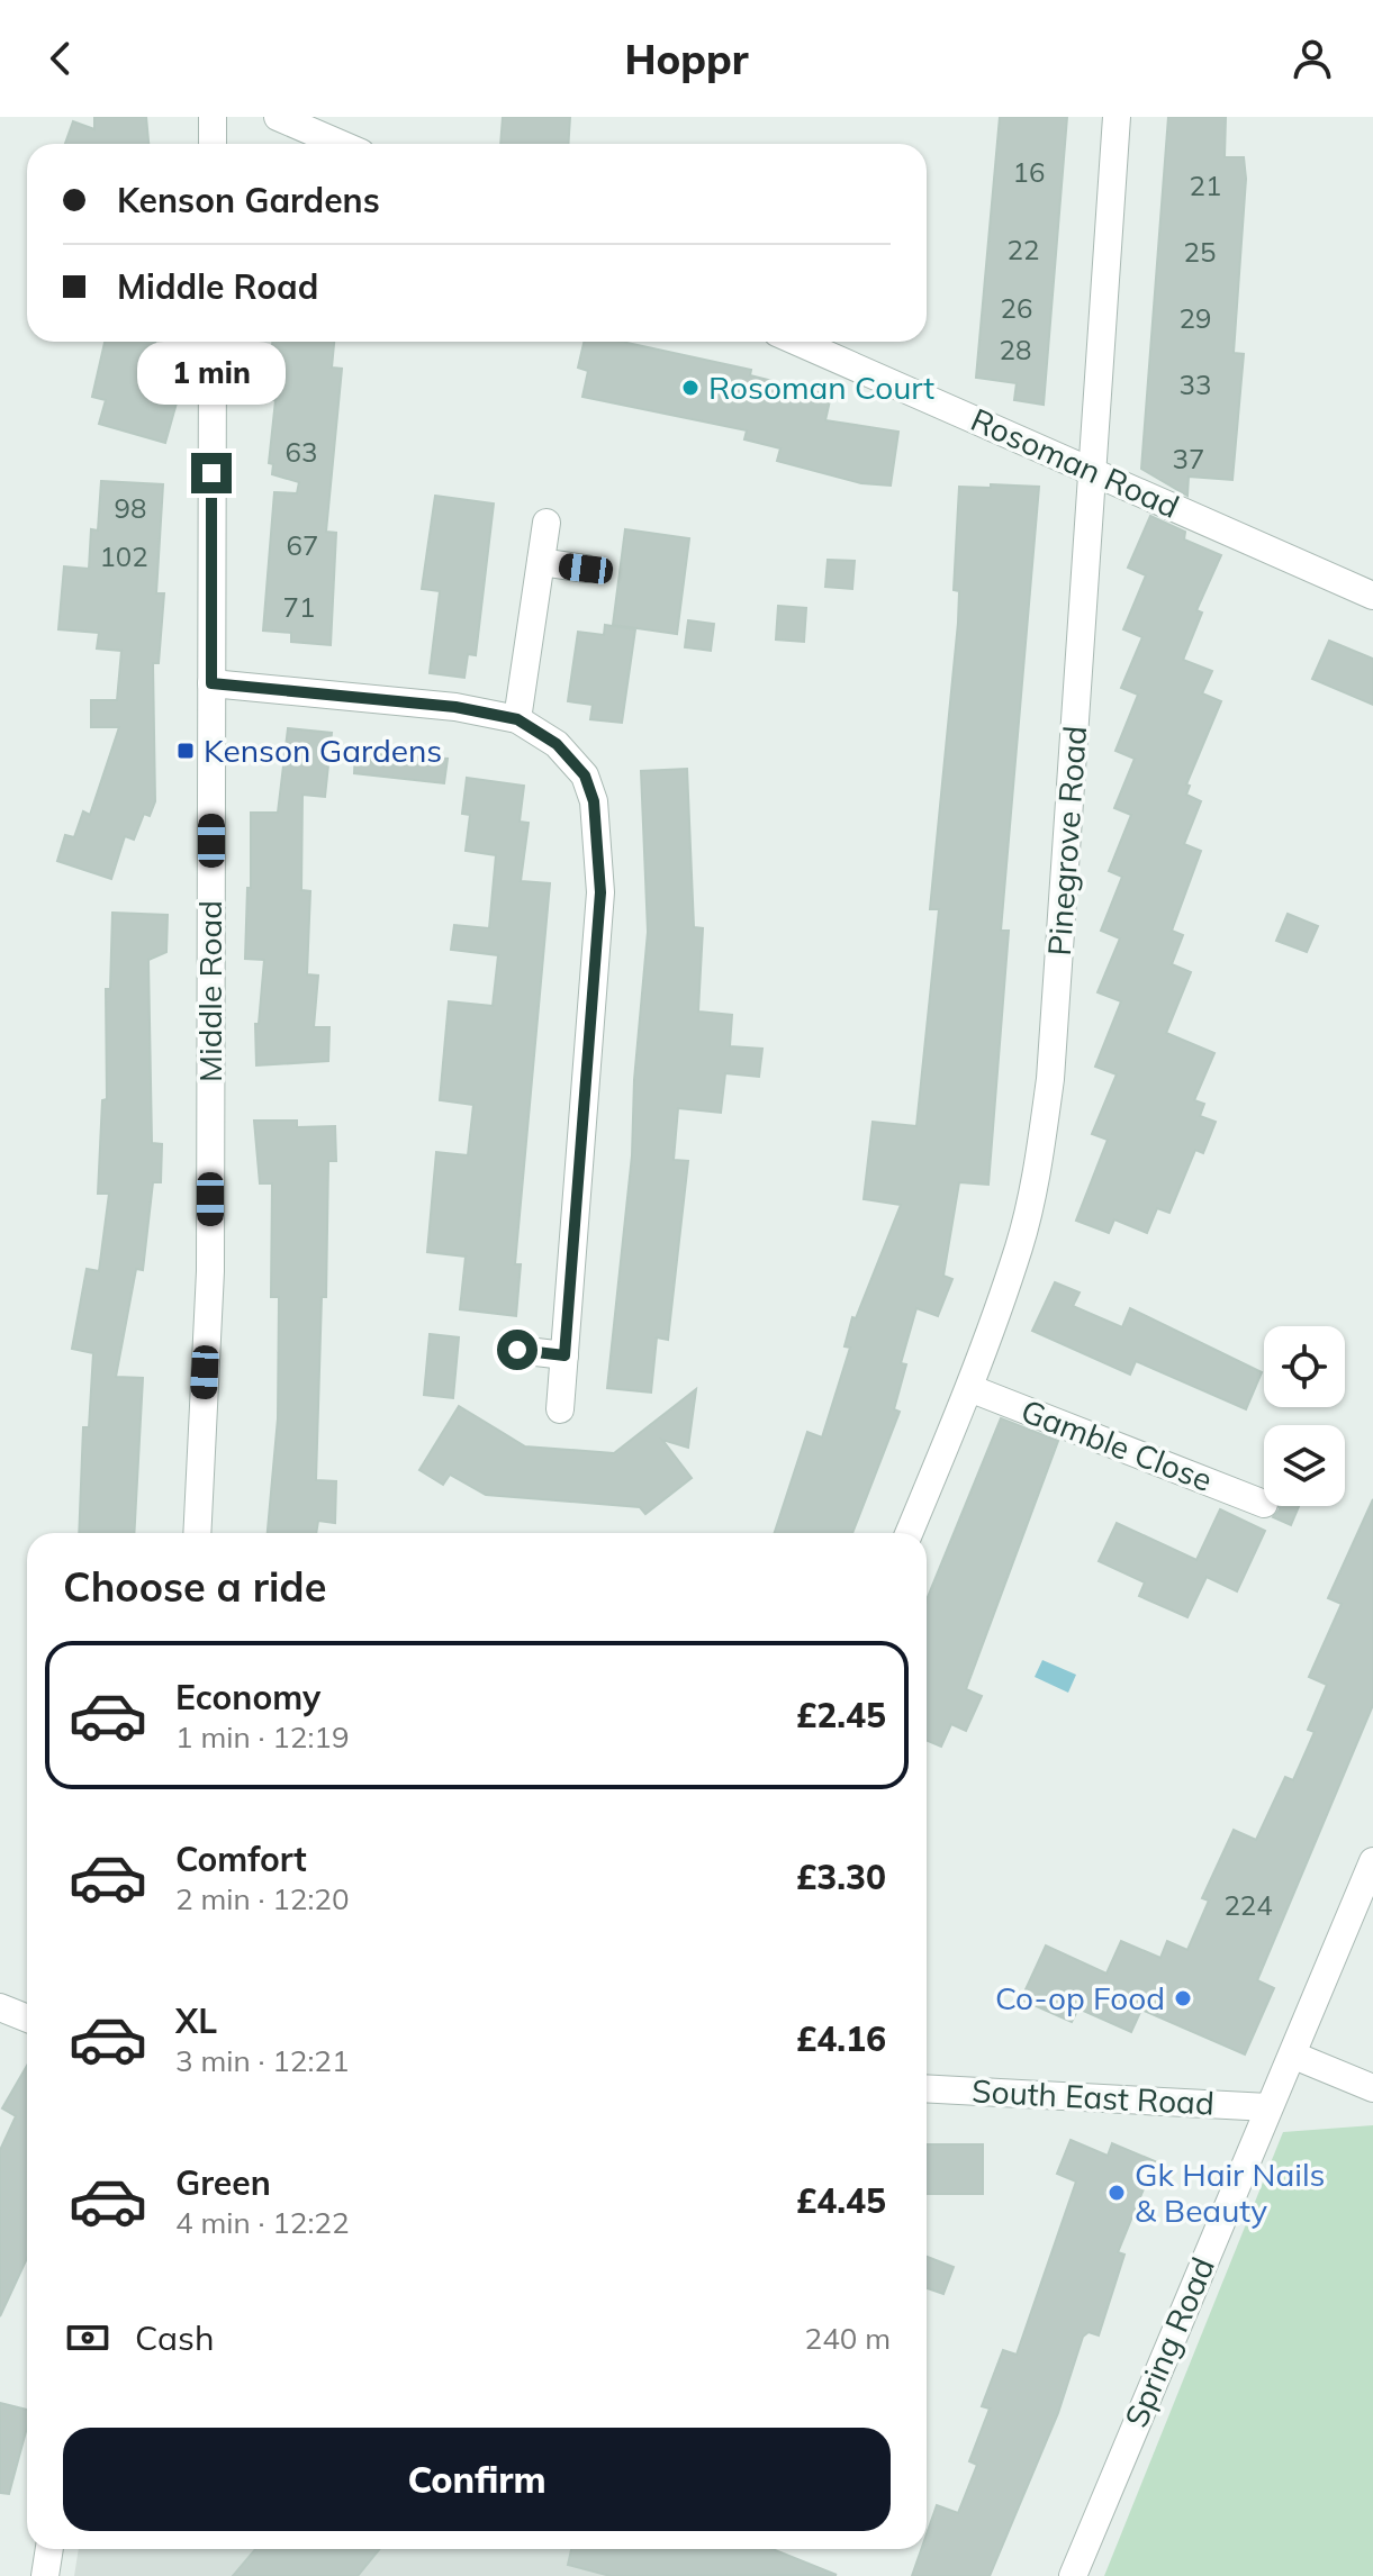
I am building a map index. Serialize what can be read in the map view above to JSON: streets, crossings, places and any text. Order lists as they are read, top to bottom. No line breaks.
{"streets":{"street":["Rosoman Road","Pinegrove Road","Middle Road","Gamble Close","South East Road","Spring Road"]},"crossings":[["Rosoman Road","Pinegrove Road"],["Pinegrove Road","Gamble Close"],["South East Road","Spring Road"]],"places":{"other":["Rosoman Court","Co-op Food","Gk Hair Nails & Beauty"],"transit":["Kenson Gardens"]},"house_numbers":["16","21","22","25","26","29","28","33","63","37","98","67","102","71","224"],"page":{"header":"Hoppr","banner":["Kenson Gardens","Middle Road"],"bubble":"1 min","heading":"Choose a ride","list":[{"name":"Economy","note":"1 min · 12:19","value":"£2.45"},{"name":"Comfort","note":"2 min · 12:20","value":"£3.30"},{"name":"XL","note":"3 min · 12:21","value":"£4.16"},{"name":"Green","note":"4 min · 12:22","value":"£4.45"}],"pay":["Cash","240 m"],"buttons":"Confirm"}}
